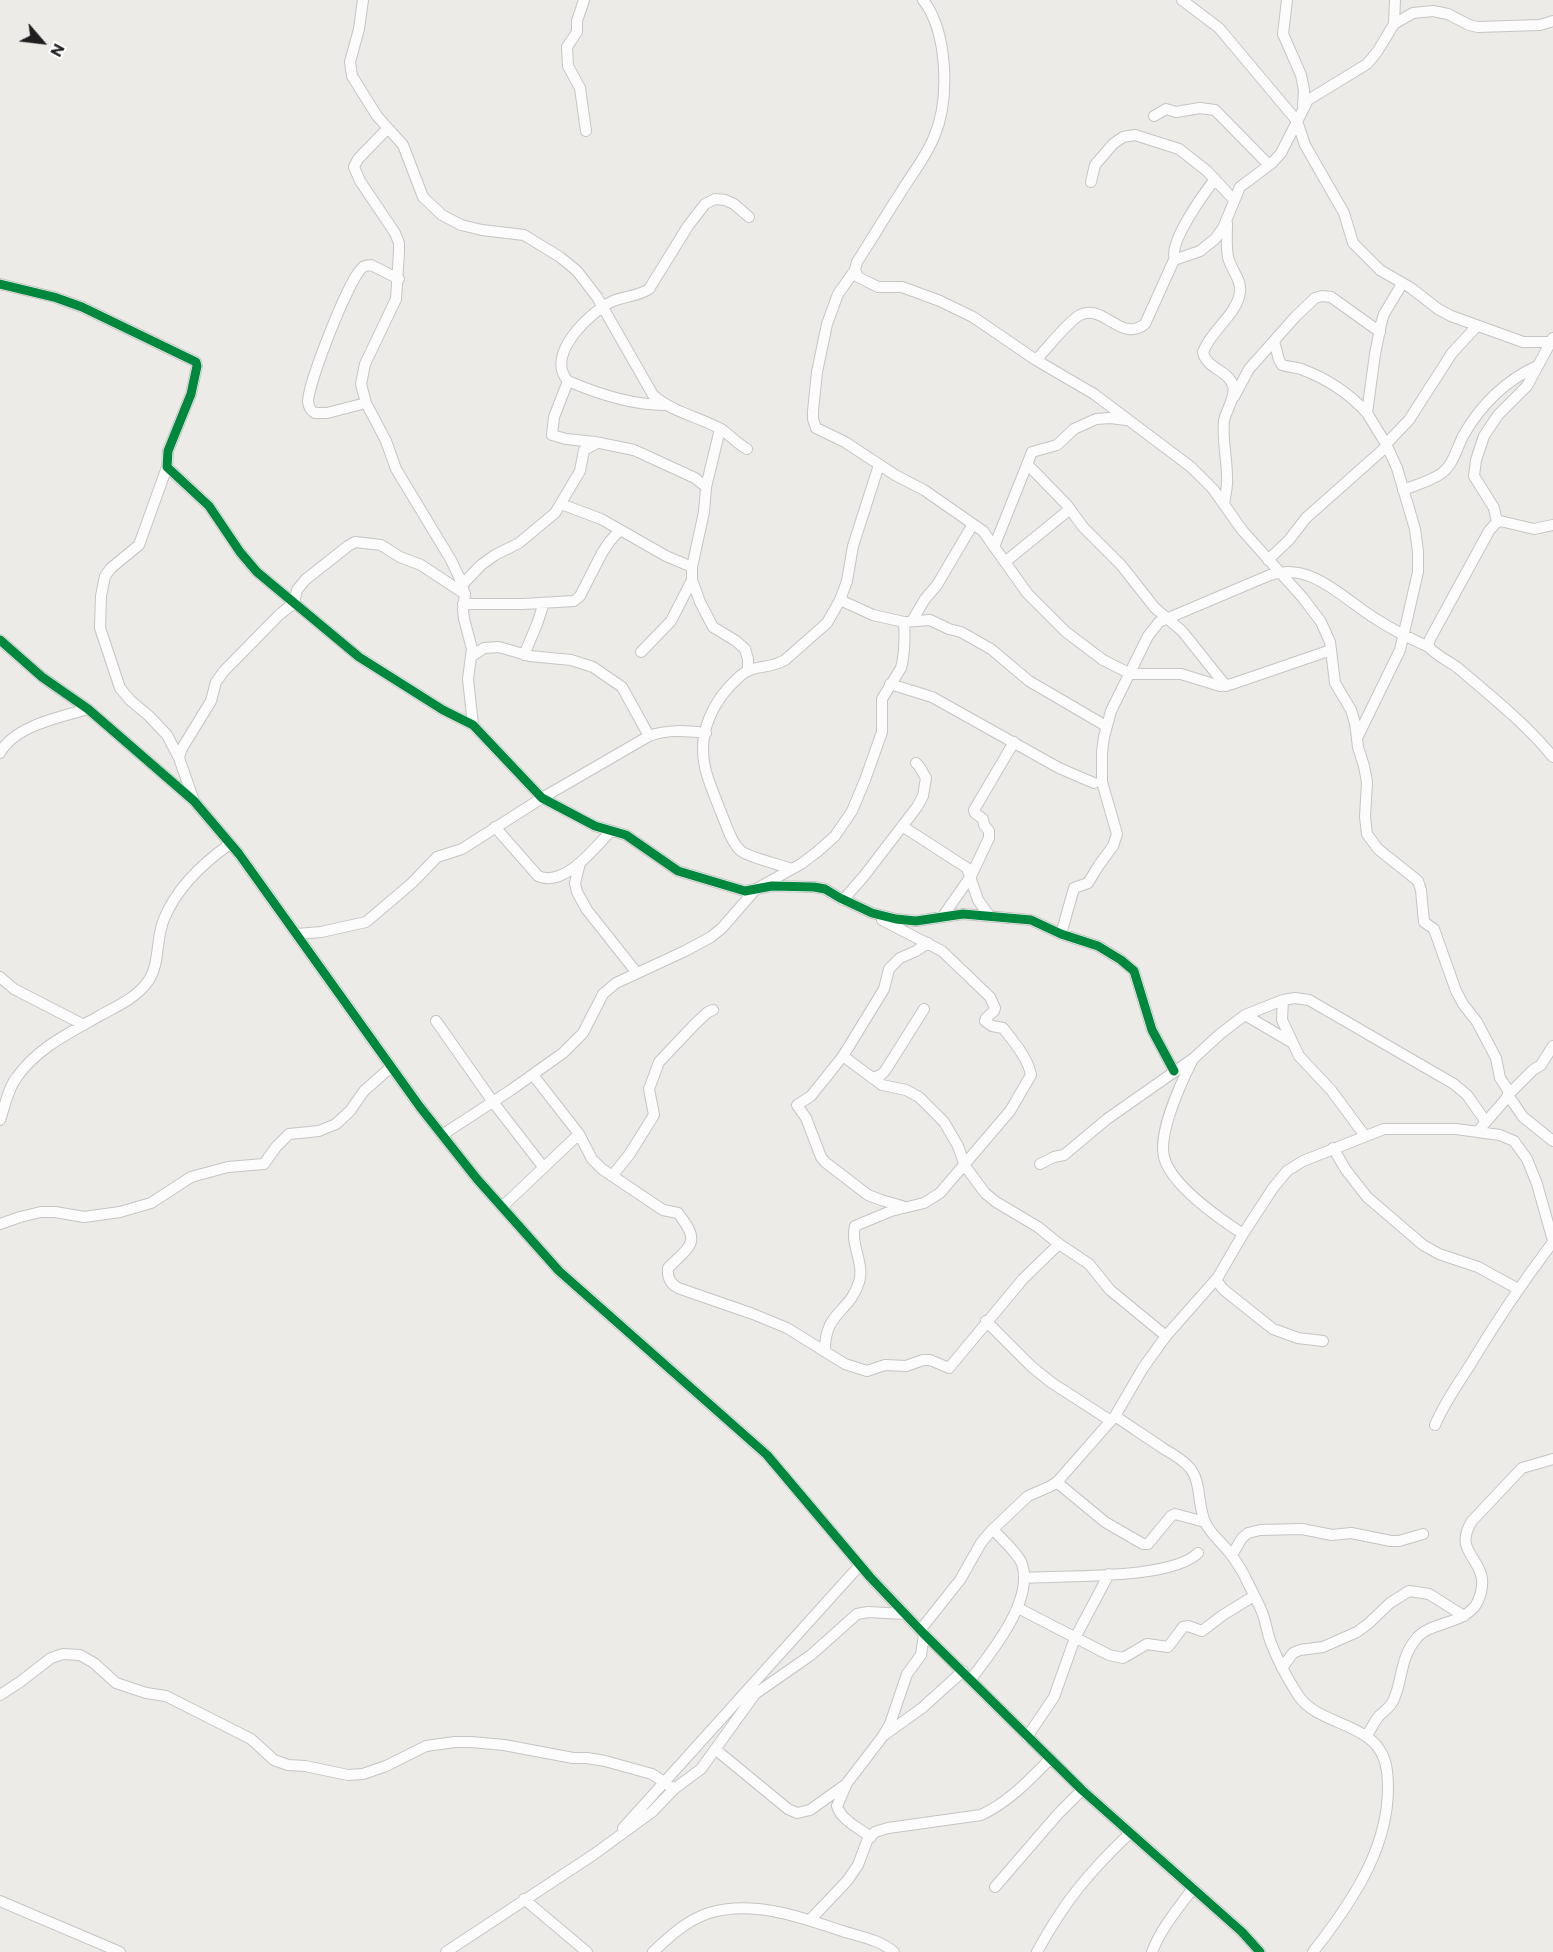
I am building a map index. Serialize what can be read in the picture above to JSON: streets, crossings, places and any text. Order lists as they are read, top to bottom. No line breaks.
{"north":"bottom right"}
